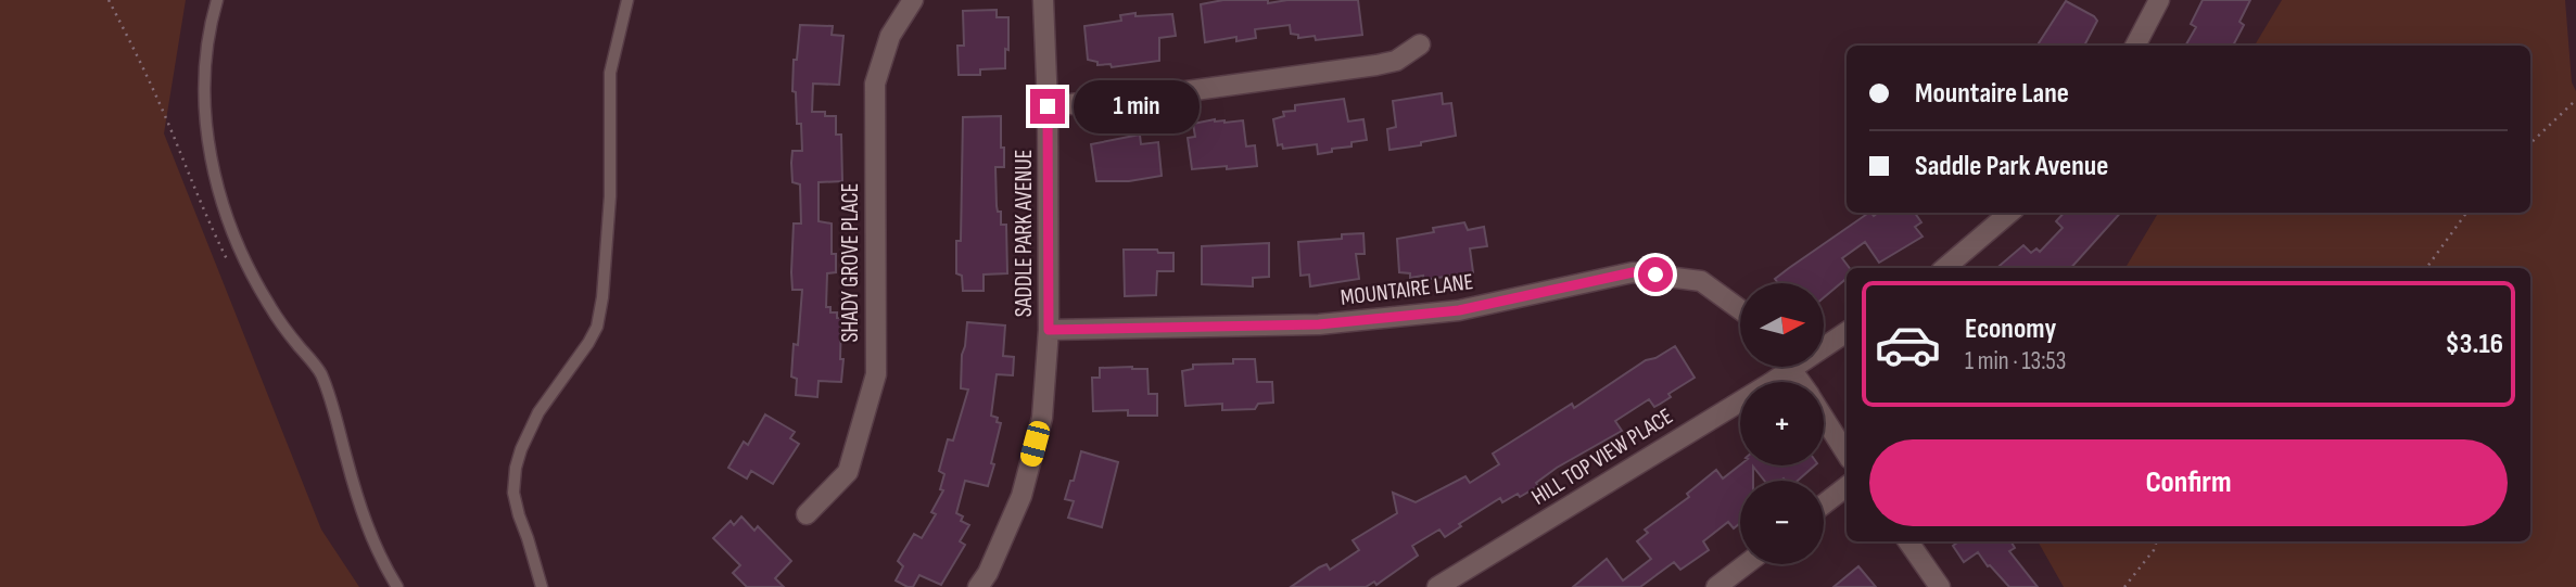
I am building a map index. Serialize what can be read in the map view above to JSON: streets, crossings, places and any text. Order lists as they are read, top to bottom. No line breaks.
{"streets":{"street":["SADDLE PARK AVENUE","SHADY GROVE PLACE","MOUNTAIRE LANE","HILL TOP VIEW PLACE"]},"crossings":[["SADDLE PARK AVENUE","MOUNTAIRE LANE"]],"north":"right","page":{"banner":["Mountaire Lane","Saddle Park Avenue"],"bubble":"1 min","list":[{"name":"Economy","note":"1 min · 13:53","value":"$3.16"}],"map_buttons":["+","−"],"buttons":"Confirm"}}
